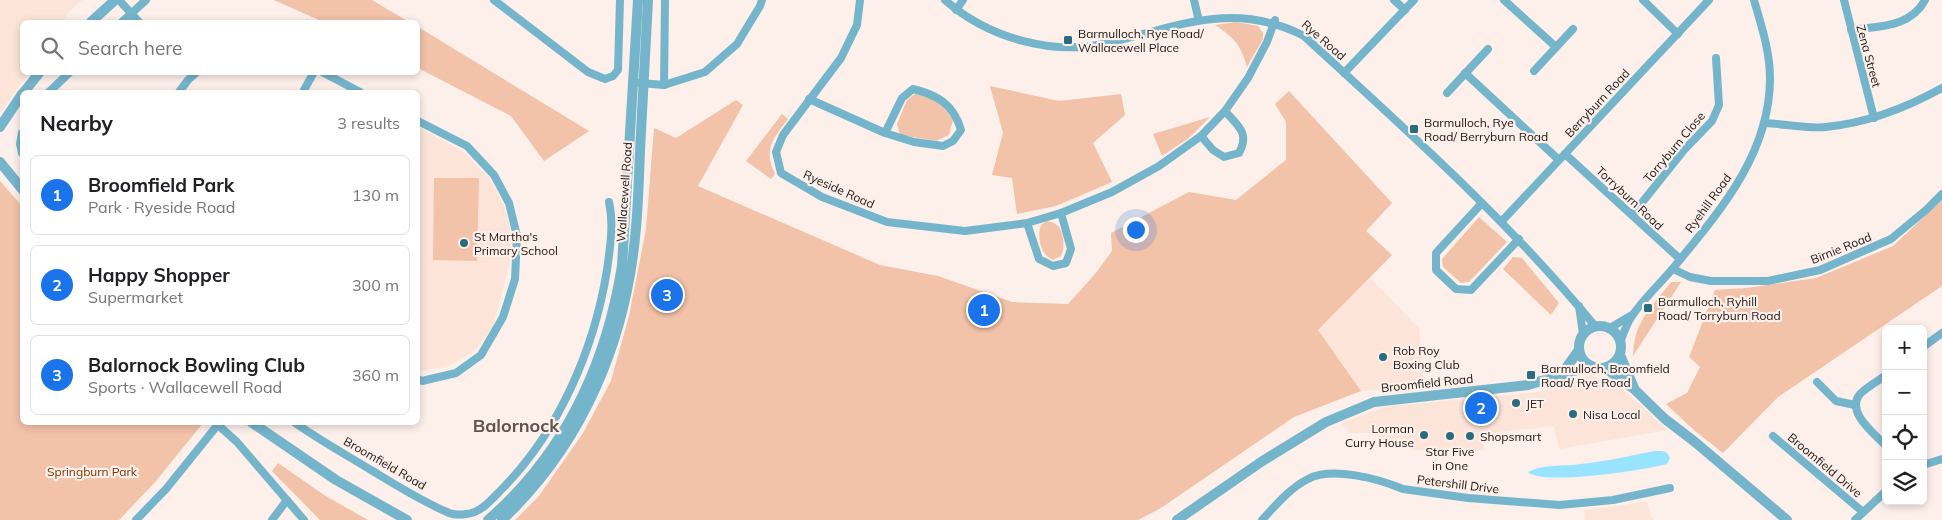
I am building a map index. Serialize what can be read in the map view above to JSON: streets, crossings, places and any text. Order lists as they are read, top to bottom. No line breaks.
{"streets":{"street":["Rye Road","Zena Street","Berryburn Road","Torryburn Close","Ryeside Road","Wallacewell Road","Torryburn Road","Ryehill Road","Birnie Road","Broomfield Road","Broomfield Drive","Petershill Drive"]},"crossings":[["Rye Road","Berryburn Road"],["Rye Road","Ryeside Road"],["Rye Road","Ryehill Road"],["Rye Road","Broomfield Road"],["Berryburn Road","Torryburn Road"],["Torryburn Close","Torryburn Road"],["Wallacewell Road","Broomfield Road"],["Torryburn Road","Ryehill Road"],["Ryehill Road","Birnie Road"],["Ryehill Road","Broomfield Road"]],"districts":["Balornock"],"parks":["Springburn Park"],"places":{"transit":["Barmulloch, Rye Road/ Wallacewell Place","Barmulloch, Rye Road/ Berryburn Road","Barmulloch, Ryhill Road/ Torryburn Road","Barmulloch, Broomfield Road/ Rye Road"],"other":["St Martha's Primary School","Rob Roy Boxing Club","JET","Nisa Local","Lorman Curry House","Star Five in One","Shopsmart"]},"page":{"search":"Search here","heading":["Nearby","3 results"],"list":[{"mark":"1","name":"Broomfield Park","note":"Park · Ryeside Road","value":"130 m"},{"mark":"2","name":"Happy Shopper","note":"Supermarket","value":"300 m"},{"mark":"3","name":"Balornock Bowling Club","note":"Sports · Wallacewell Road","value":"360 m"}],"pins":["3","1","2"],"map_buttons":["+","−"]}}
